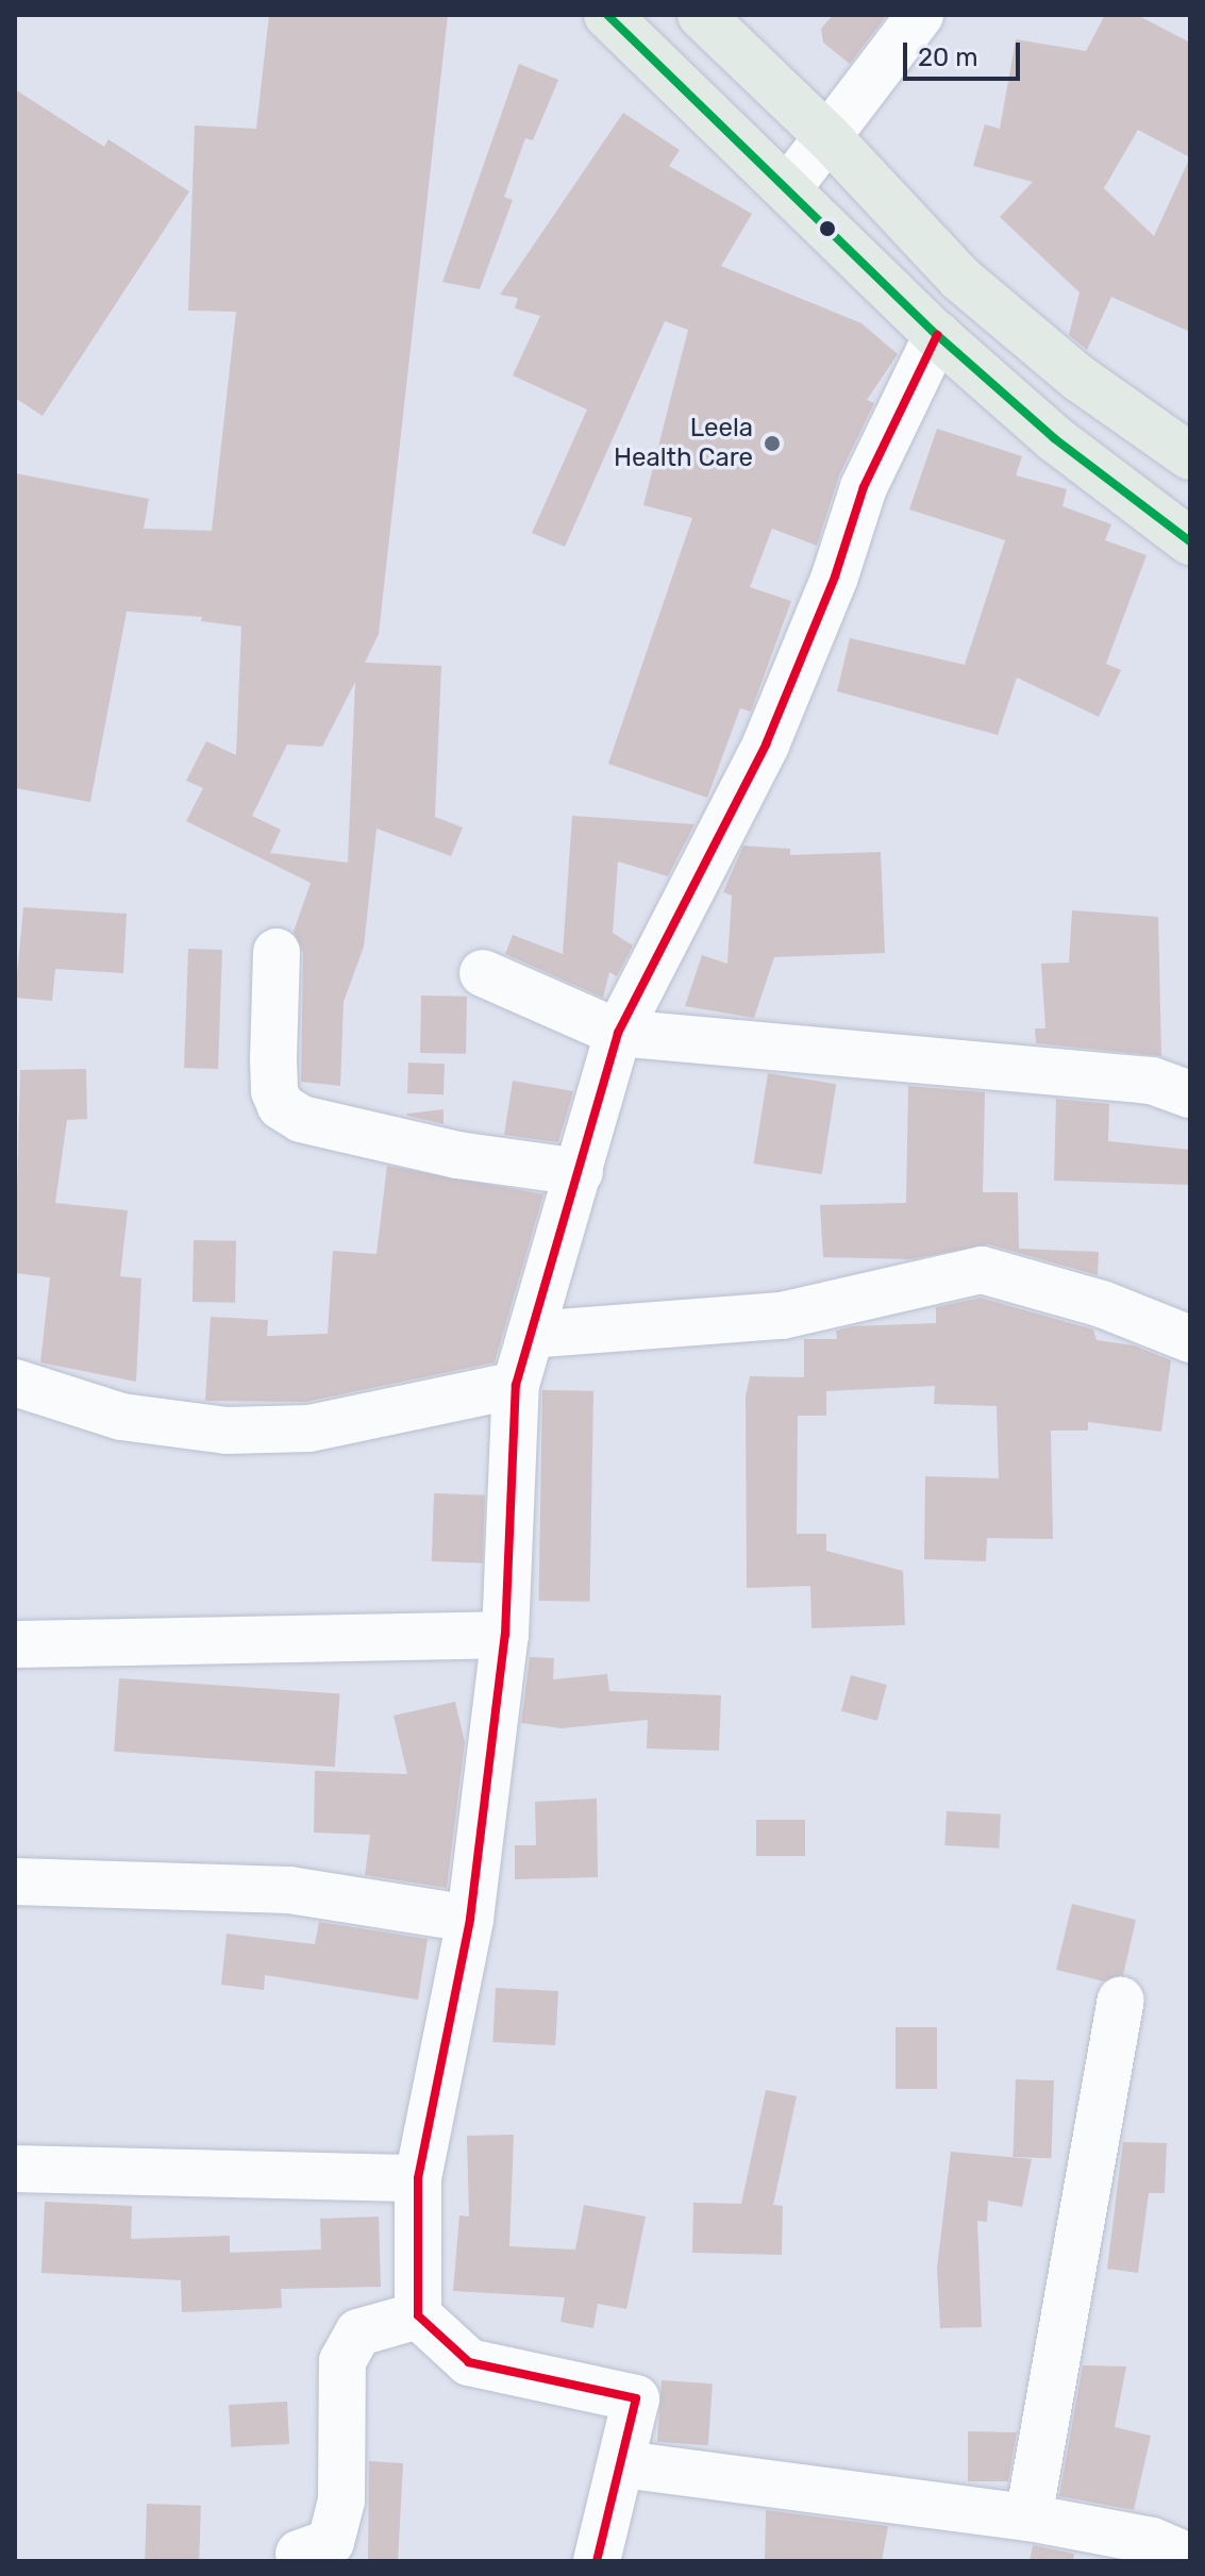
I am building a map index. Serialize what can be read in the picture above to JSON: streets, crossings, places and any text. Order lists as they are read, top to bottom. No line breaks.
{"places":["Leela Health Care"],"scale_bar":"20 m"}
